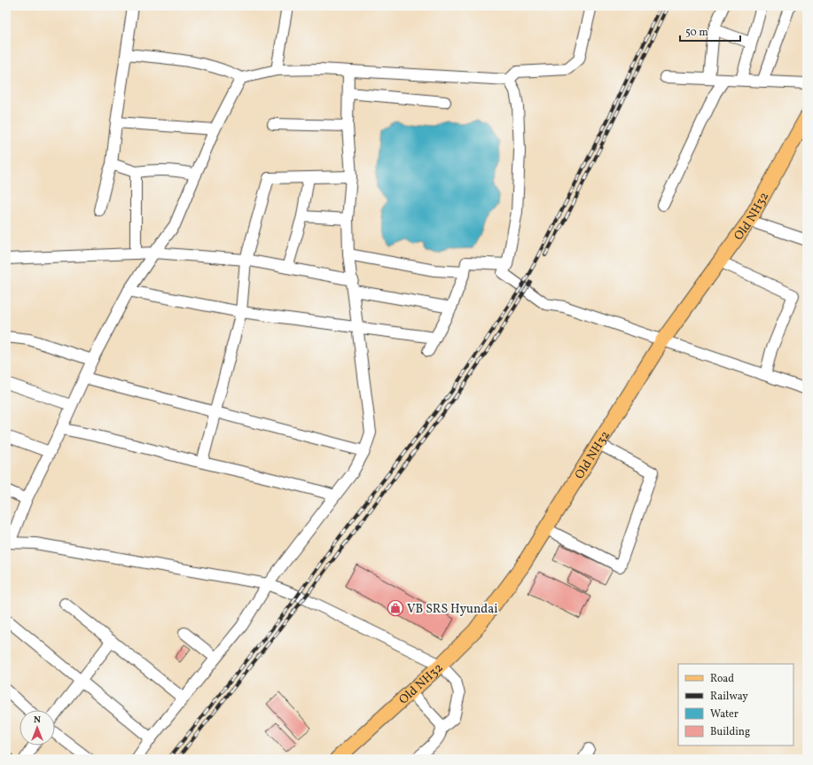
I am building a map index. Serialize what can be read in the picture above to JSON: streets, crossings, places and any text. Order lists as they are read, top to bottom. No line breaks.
{"streets":{"main road":["Old NH32"]},"places":{"shop":["VB SRS Hyundai"]},"legend":["Road","Railway","Water","Building"],"scale_bar":"50 m","north":"top"}
